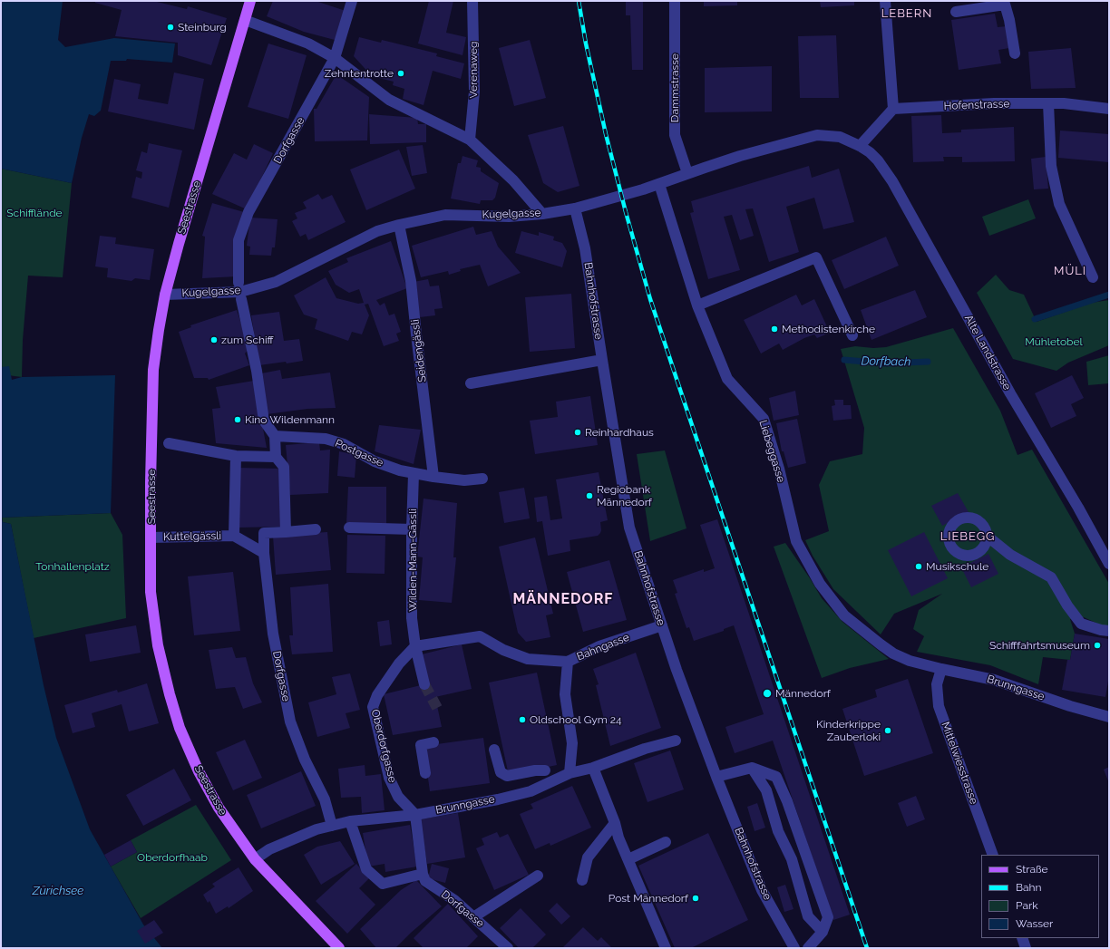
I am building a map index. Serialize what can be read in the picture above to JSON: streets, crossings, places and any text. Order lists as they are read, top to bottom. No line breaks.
{"streets":{"main road":["Seestrasse"],"street":["Verenaweg","Dammstrasse","Hofenstrasse","Dorfgasse","Kugelgasse","Bahnhofstrasse","Seidengässli","Alte Landstrasse","Liebeggasse","Postgasse","Kuttelgässli","Wilden-Mann-Gässli","Bahngasse","Brunngasse","Oberdorfgasse","Mittelwiesstrasse"]},"crossings":[["Dammstrasse","Kugelgasse"],["Dorfgasse","Brunngasse"],["Seestrasse","Kugelgasse"],["Seestrasse","Kuttelgässli"],["Seestrasse","Brunngasse"],["Kugelgasse","Bahnhofstrasse"],["Kugelgasse","Seidengässli"],["Kugelgasse","Alte Landstrasse"],["Kugelgasse","Liebeggasse"],["Bahnhofstrasse","Bahngasse"],["Seidengässli","Postgasse"],["Liebeggasse","Brunngasse"],["Postgasse","Wilden-Mann-Gässli"],["Wilden-Mann-Gässli","Oberdorfgasse"],["Bahngasse","Brunngasse"],["Brunngasse","Oberdorfgasse"],["Brunngasse","Mittelwiesstrasse"]],"districts":["LEBERN","MÜLI","LIEBEGG","MÄNNEDORF"],"water":["Dorfbach","Zürichsee"],"parks":["Schifflände","Mühletobel","Tonhallenplatz","Oberdorfhaab"],"places":["Steinburg","Zehntentrotte","Methodistenkirche","zum Schiff","Kino Wildenmann","Reinhardhaus","Regiobank Männedorf","Musikschule","Schifffahrtsmuseum","Männedorf","Oldschool Gym 24","Kinderkrippe Zauberloki","Post Männedorf"],"legend":["Straße","Bahn","Park","Wasser"]}
